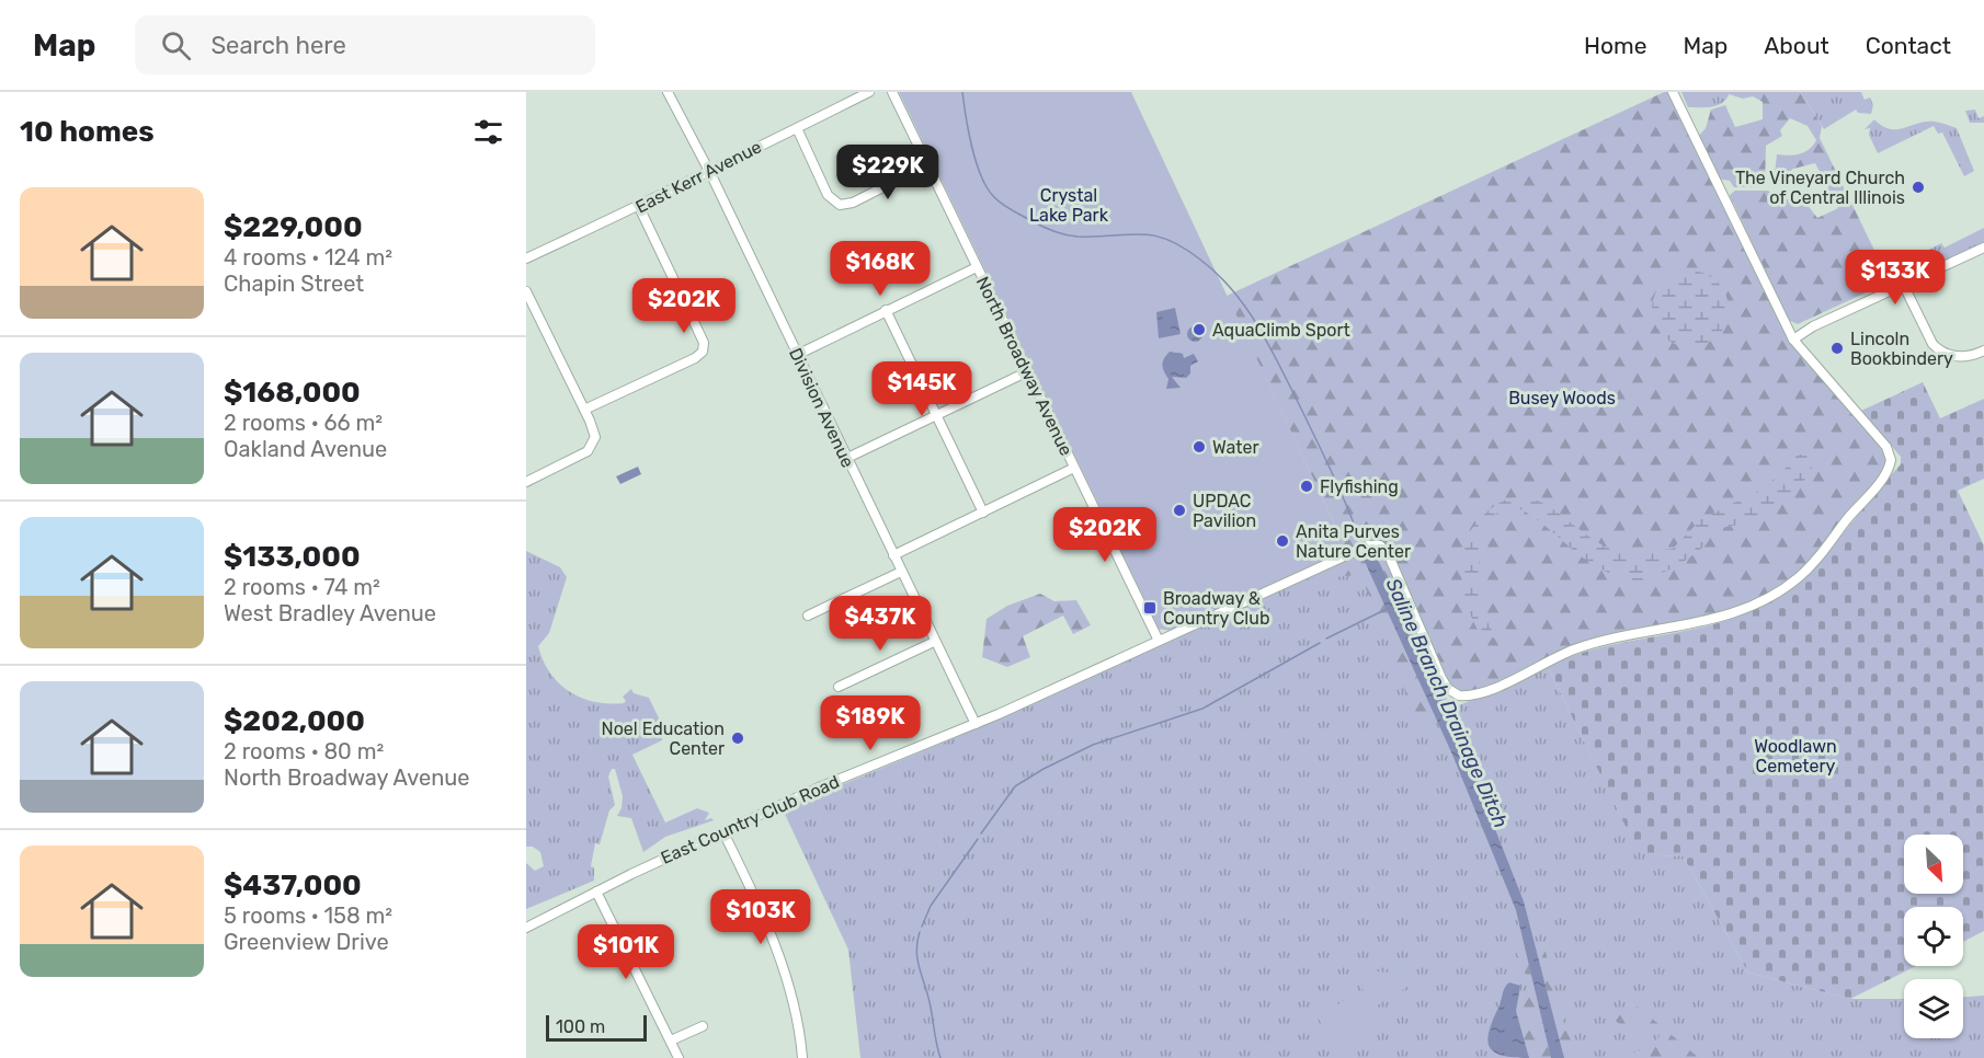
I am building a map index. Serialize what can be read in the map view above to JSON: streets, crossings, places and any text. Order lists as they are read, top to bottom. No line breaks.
{"streets":{"street":["East Kerr Avenue","North Broadway Avenue","Division Avenue","East Country Club Road"]},"crossings":[["East Kerr Avenue","Division Avenue"],["North Broadway Avenue","East Country Club Road"],["Division Avenue","East Country Club Road"]],"water":["Saline Branch Drainage Ditch"],"parks":["Crystal Lake Park","Busey Woods","Woodlawn Cemetery"],"places":{"other":["The Vineyard Church of Central Illinois","AquaClimb Sport","Lincoln Bookbindery","Water","Flyfishing","UPDAC Pavilion","Anita Purves Nature Center","Noel Education Center"],"transit":["Broadway & Country Club"]},"scale_bar":"100 m","north":"bottom right","page":{"header":"Map","search":"Search here","nav":["Home","Map","About","Contact"],"heading":"10 homes","price":["$229K","$168K","$133K","$202K","$145K","$202K","$437K","$189K","$103K","$101K"],"list":[{"name":"$229,000","note":"4 rooms · 124 m² · Chapin Street"},{"name":"$168,000","note":"2 rooms · 66 m² · Oakland Avenue"},{"name":"$133,000","note":"2 rooms · 74 m² · West Bradley Avenue"},{"name":"$202,000","note":"2 rooms · 80 m² · North Broadway Avenue"},{"name":"$437,000","note":"5 rooms · 158 m² · Greenview Drive"}],"scale":"100 m"}}
